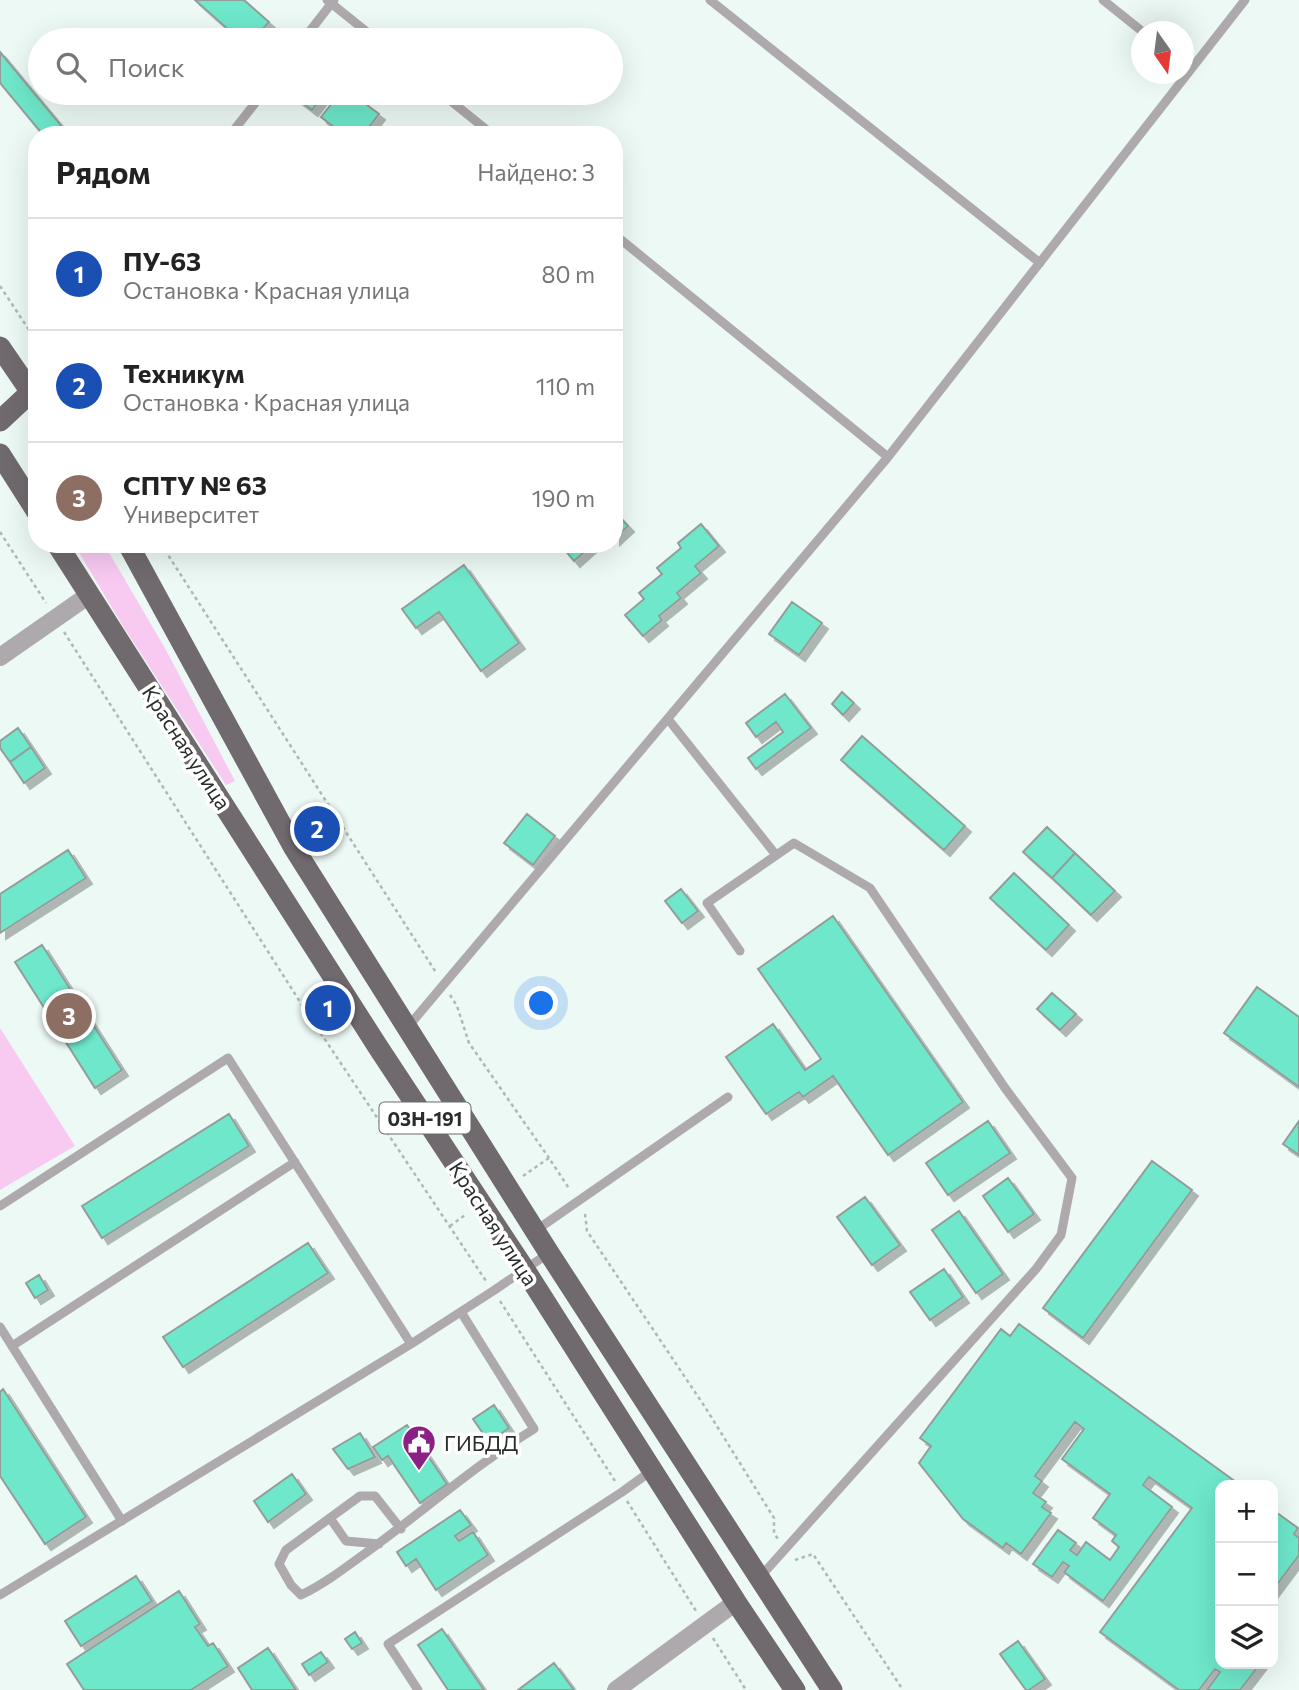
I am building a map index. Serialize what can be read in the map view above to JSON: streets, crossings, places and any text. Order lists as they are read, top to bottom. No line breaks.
{"streets":{"main road":["Красная улица","03Н-191"]},"places":{"public building":["ГИБДД"]},"north":"bottom","page":{"search":"Поиск","heading":["Рядом","Найдено: 3"],"list":[{"mark":"1","name":"ПУ-63","note":"Остановка · Красная улица","value":"80 m"},{"mark":"2","name":"Техникум","note":"Остановка · Красная улица","value":"110 m"},{"mark":"3","name":"СПТУ № 63","note":"Университет","value":"190 m"}],"pins":["2","1","3"],"map_buttons":["+","−"]}}
